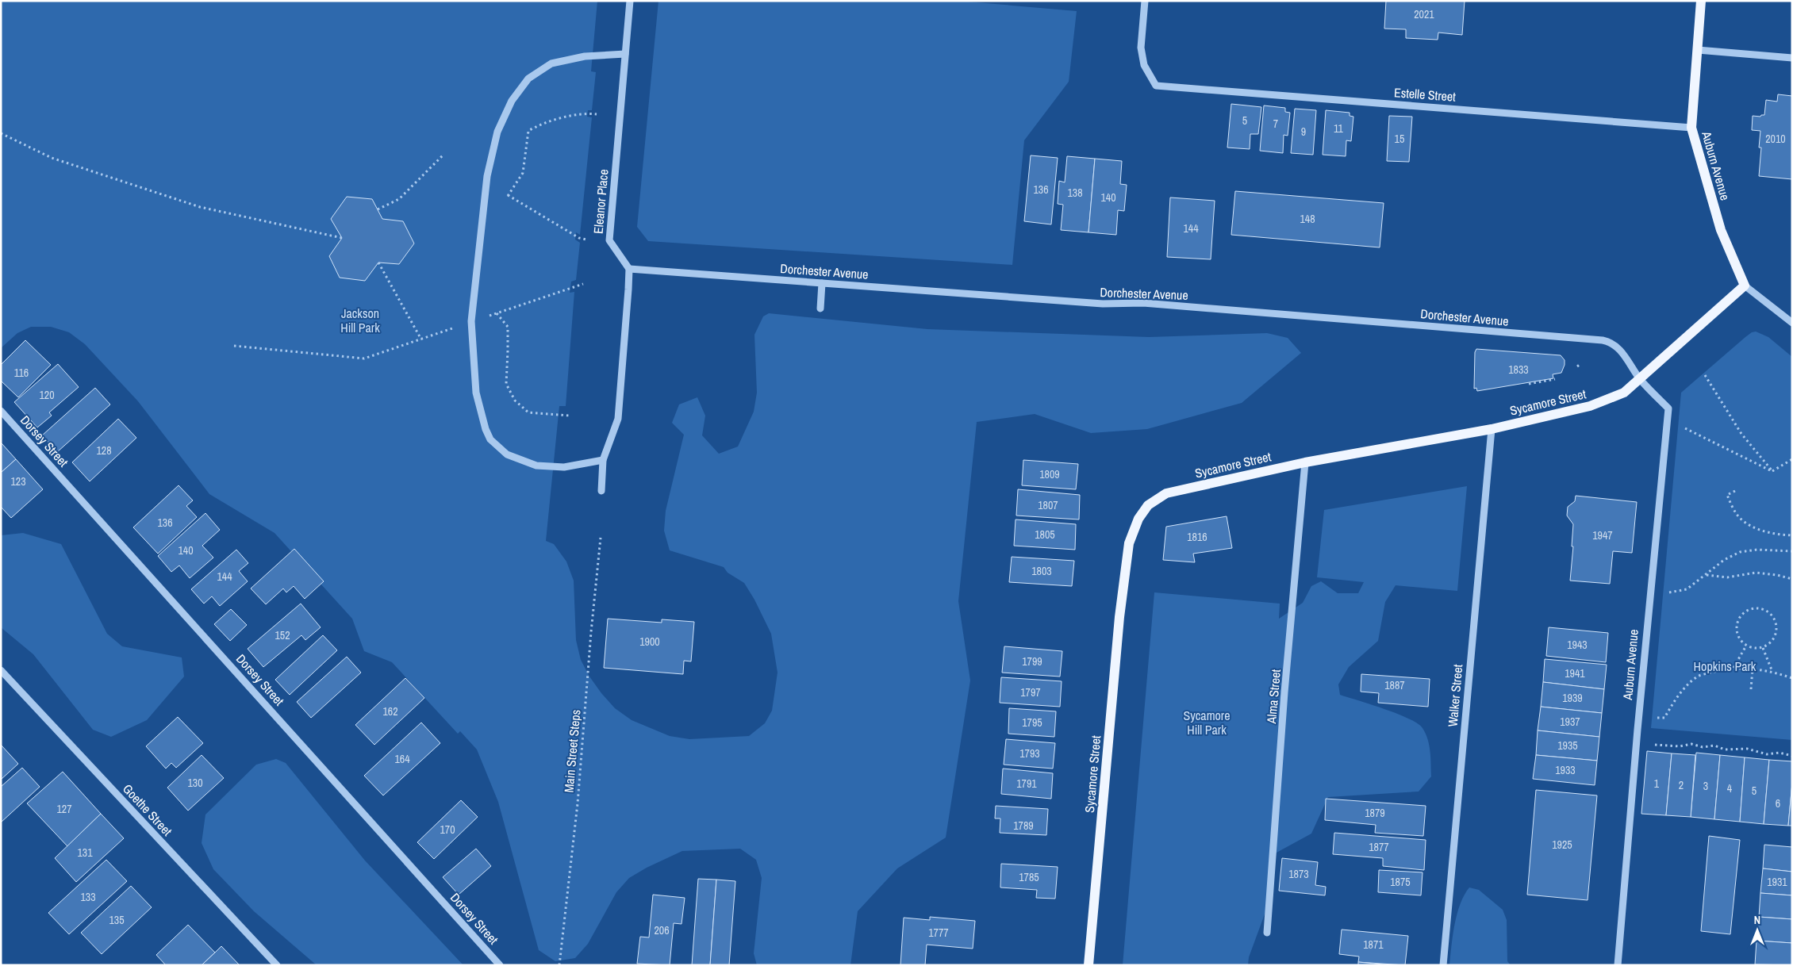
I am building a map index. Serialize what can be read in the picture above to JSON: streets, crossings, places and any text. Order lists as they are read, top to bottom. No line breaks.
{"streets":{"main road":["Auburn Avenue","Sycamore Street"],"street":["Estelle Street","Eleanor Place","Dorchester Avenue","Dorsey Street","Walker Street","Alma Street","Goethe Street"],"path":["Main Street Steps"]},"crossings":[["Estelle Street","Auburn Avenue"],["Auburn Avenue","Dorchester Avenue"],["Auburn Avenue","Sycamore Street"],["Eleanor Place","Dorchester Avenue"],["Dorchester Avenue","Sycamore Street"],["Sycamore Street","Walker Street"],["Sycamore Street","Alma Street"]],"parks":["Jackson Hill Park","Hopkins Park","Sycamore Hill Park"],"house_numbers":["2021","5","7","11","9","15","2010","136","138","140","148","144","1833","116","120","128","1809","123","1807","136","1805","1947","1816","140","1803","144","152","1900","1943","1799","1941","1887","1797","1939","162","1937","1795","1935","1793","164","1933","130","1791","1","2","3","4","5","6","127","1879","1789","170","1925","1877","131","1873","1785","1875","1931","133","135","206","1777","1871"],"north":"top"}
